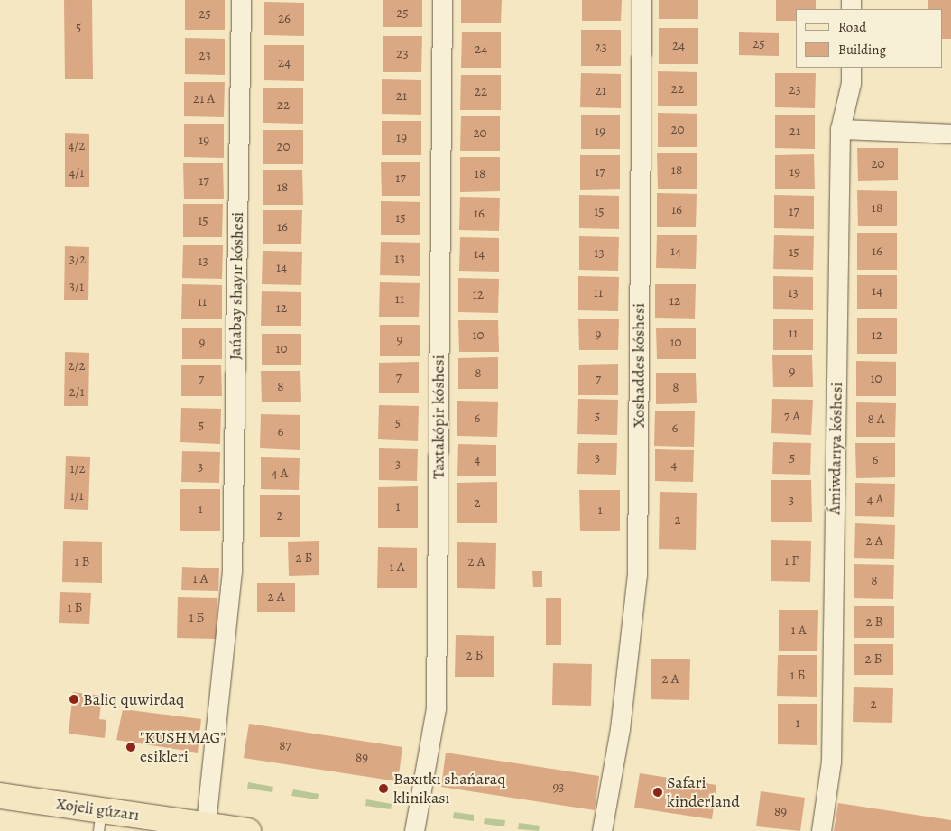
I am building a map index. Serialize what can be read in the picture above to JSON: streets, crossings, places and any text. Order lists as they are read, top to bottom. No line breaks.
{"streets":{"main road":["Xojeli gúzarı"],"street":["Jańabay shayır kóshesi","Xoshaddes kóshesi","Taxtakópir kóshesi","Ámiwdarıya kóshesi"]},"crossings":[["Jańabay shayır kóshesi","Xojeli gúzarı"]],"places":["Baliq quwirdaq","\"KUSHMAG\" esikleri","Baxıtkı shańaraq klinikası","Safari kinderland"],"house_numbers":["25","25","26","5","25","24","23","24","23","23","24","22","23","21","22","21","21 А","22","20","19","21","20","19","19","4/2","20","20","18","17","19","4/1","18","17","17","18","18","16","15","17","16","15","15","16","14","16","15","13","14","13","3/2","13","14","3/1","14","11","13","12","11","12","11","12","11","9","10","12","9","9","10","10","2/2","9","8","7","10","7","7","8","8","2/1","5","7 А","6","8 А","5","5","6","6","3","5","4","6","3","4","3","1/2","4 А","1/1","4 А","3","2","1","1","1","2","2","2 А","2 Б","1 Г","1 В","2 А","1 А","1 А","8","2 А","1 Б","1 Б","2 В","1 А","2 Б","2 Б","1 Б","2 А","2","1","87","89","93","89"],"legend":["Road","Building"]}
